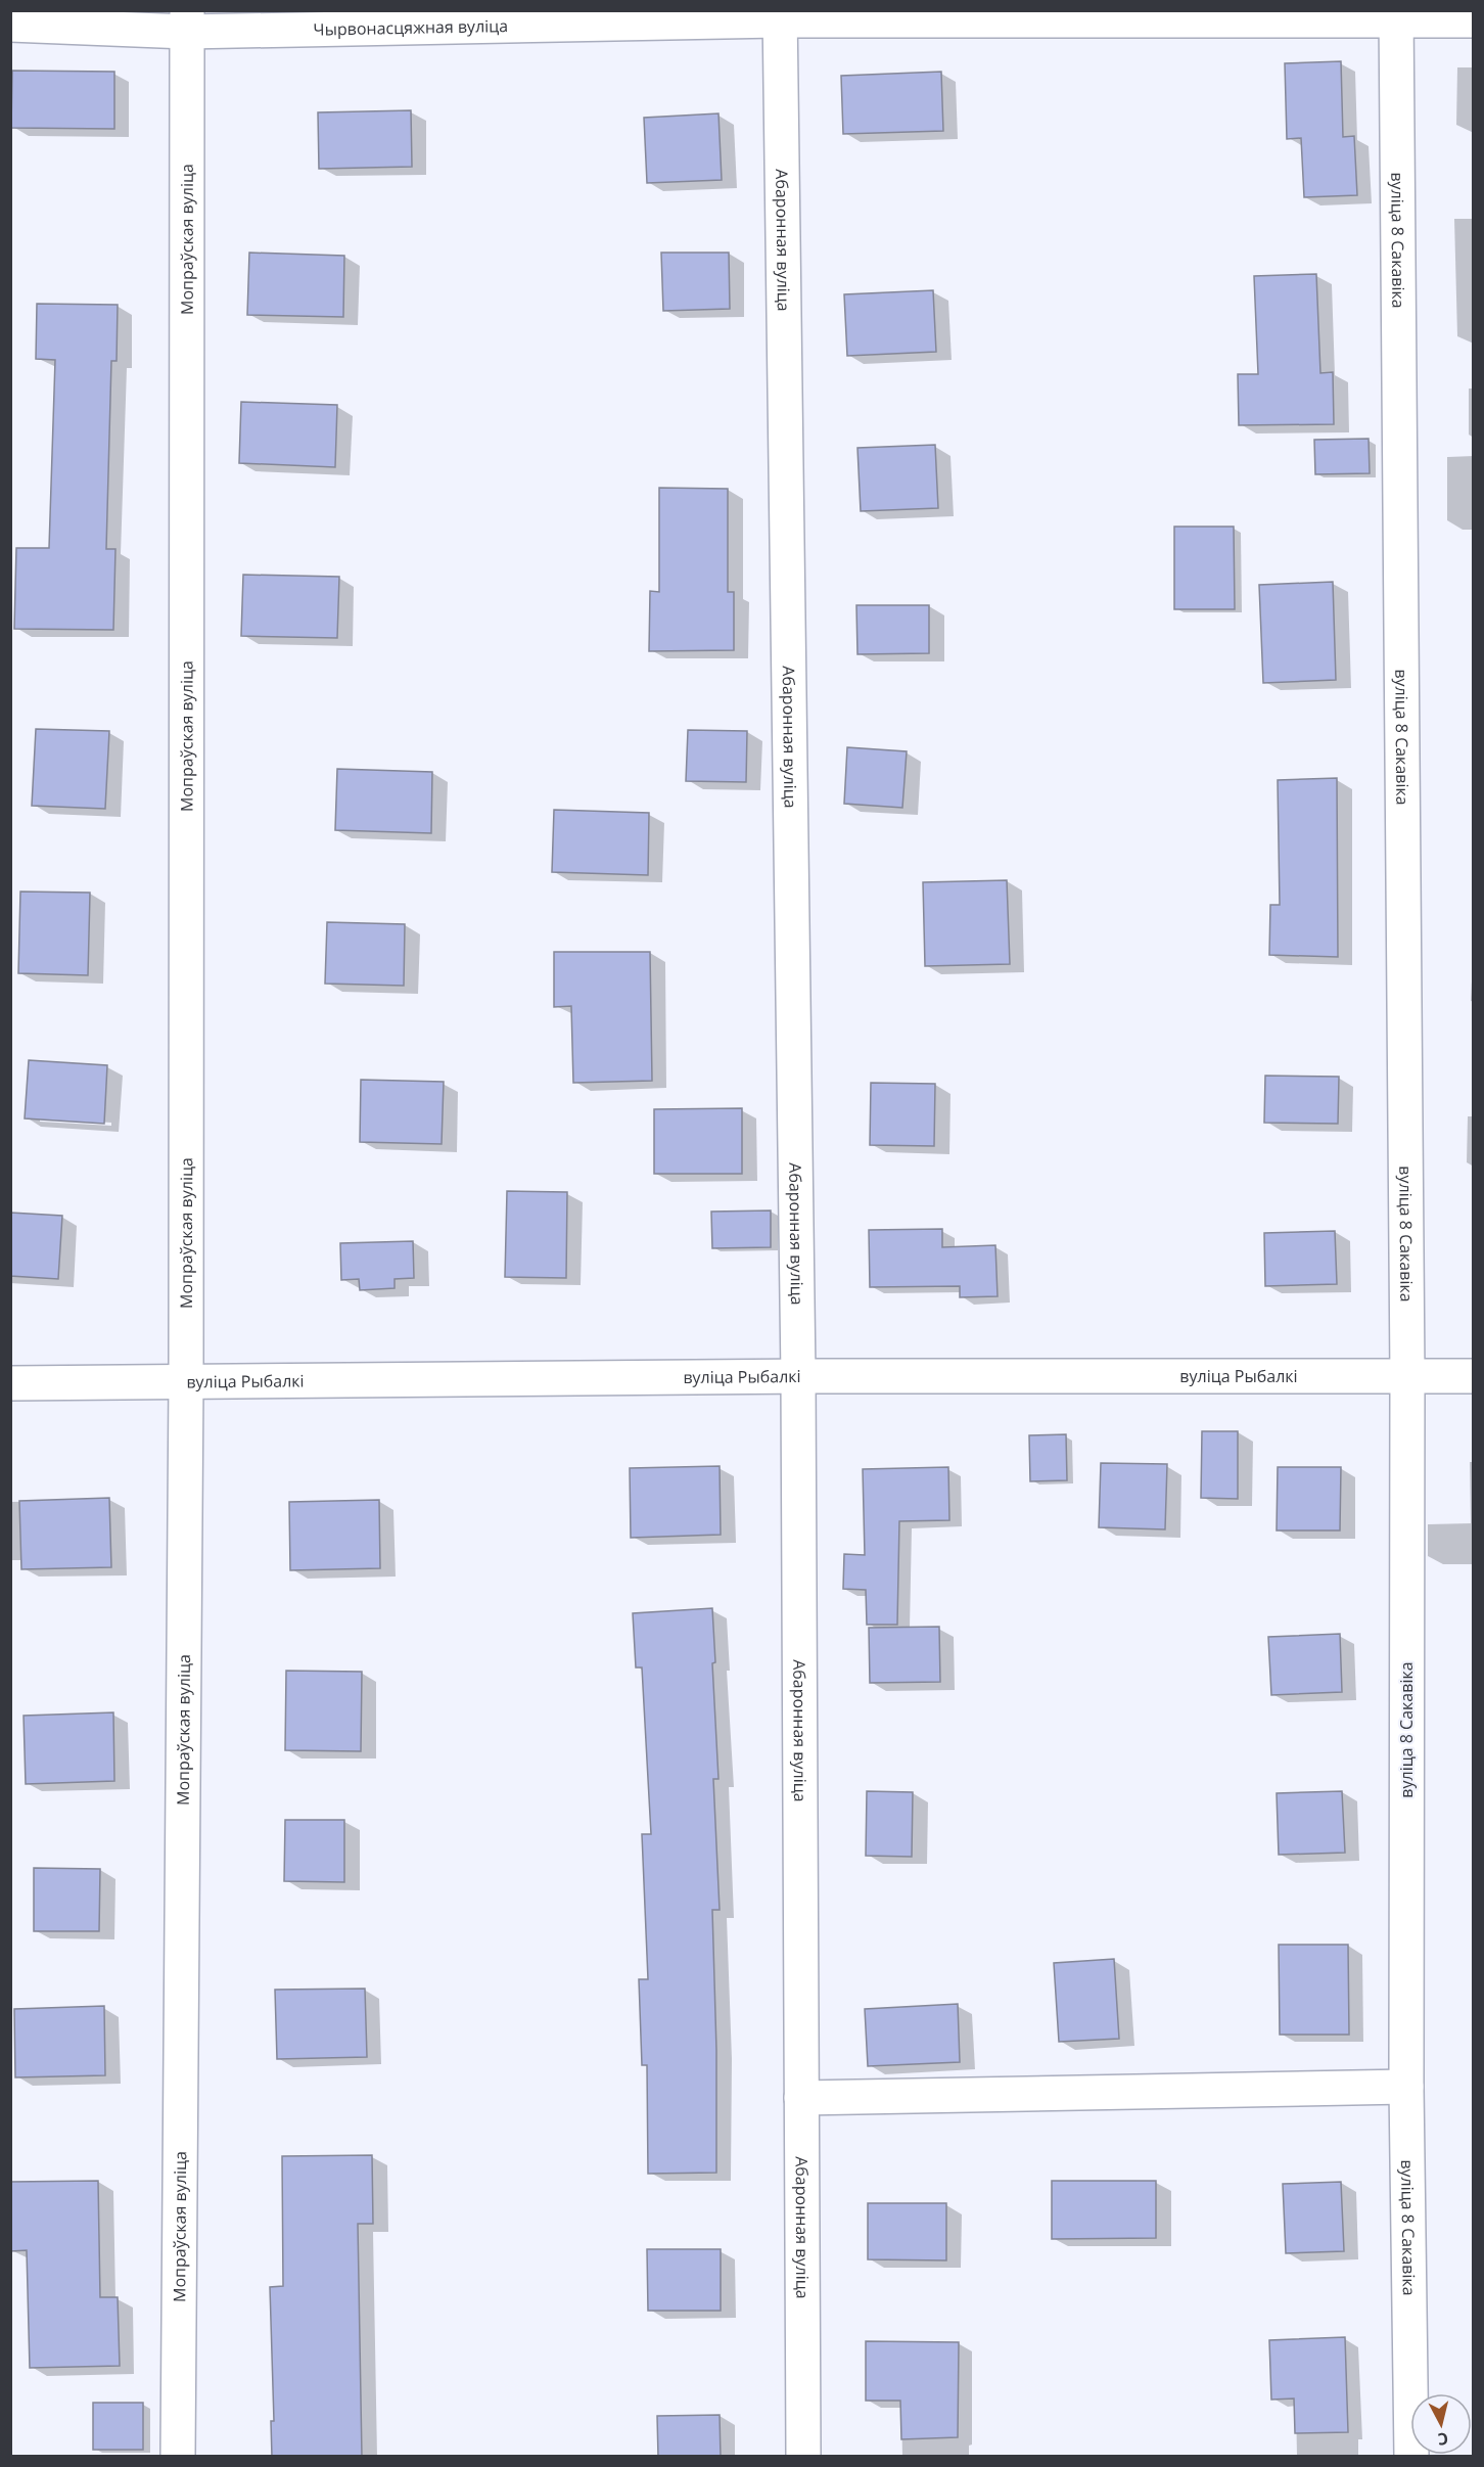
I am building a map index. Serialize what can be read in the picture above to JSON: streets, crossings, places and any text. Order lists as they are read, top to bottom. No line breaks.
{"streets":{"street":["Чырвонасцяжная вуліца","Мопраўская вуліца","Абаронная вуліца","вуліца 8 Сакавіка","вуліца Рыбалкі"]},"crossings":[["Чырвонасцяжная вуліца","Мопраўская вуліца"],["Чырвонасцяжная вуліца","Абаронная вуліца"],["Чырвонасцяжная вуліца","вуліца 8 Сакавіка"],["Мопраўская вуліца","вуліца Рыбалкі"],["Абаронная вуліца","вуліца Рыбалкі"],["вуліца 8 Сакавіка","вуліца Рыбалкі"]],"north":"bottom"}
